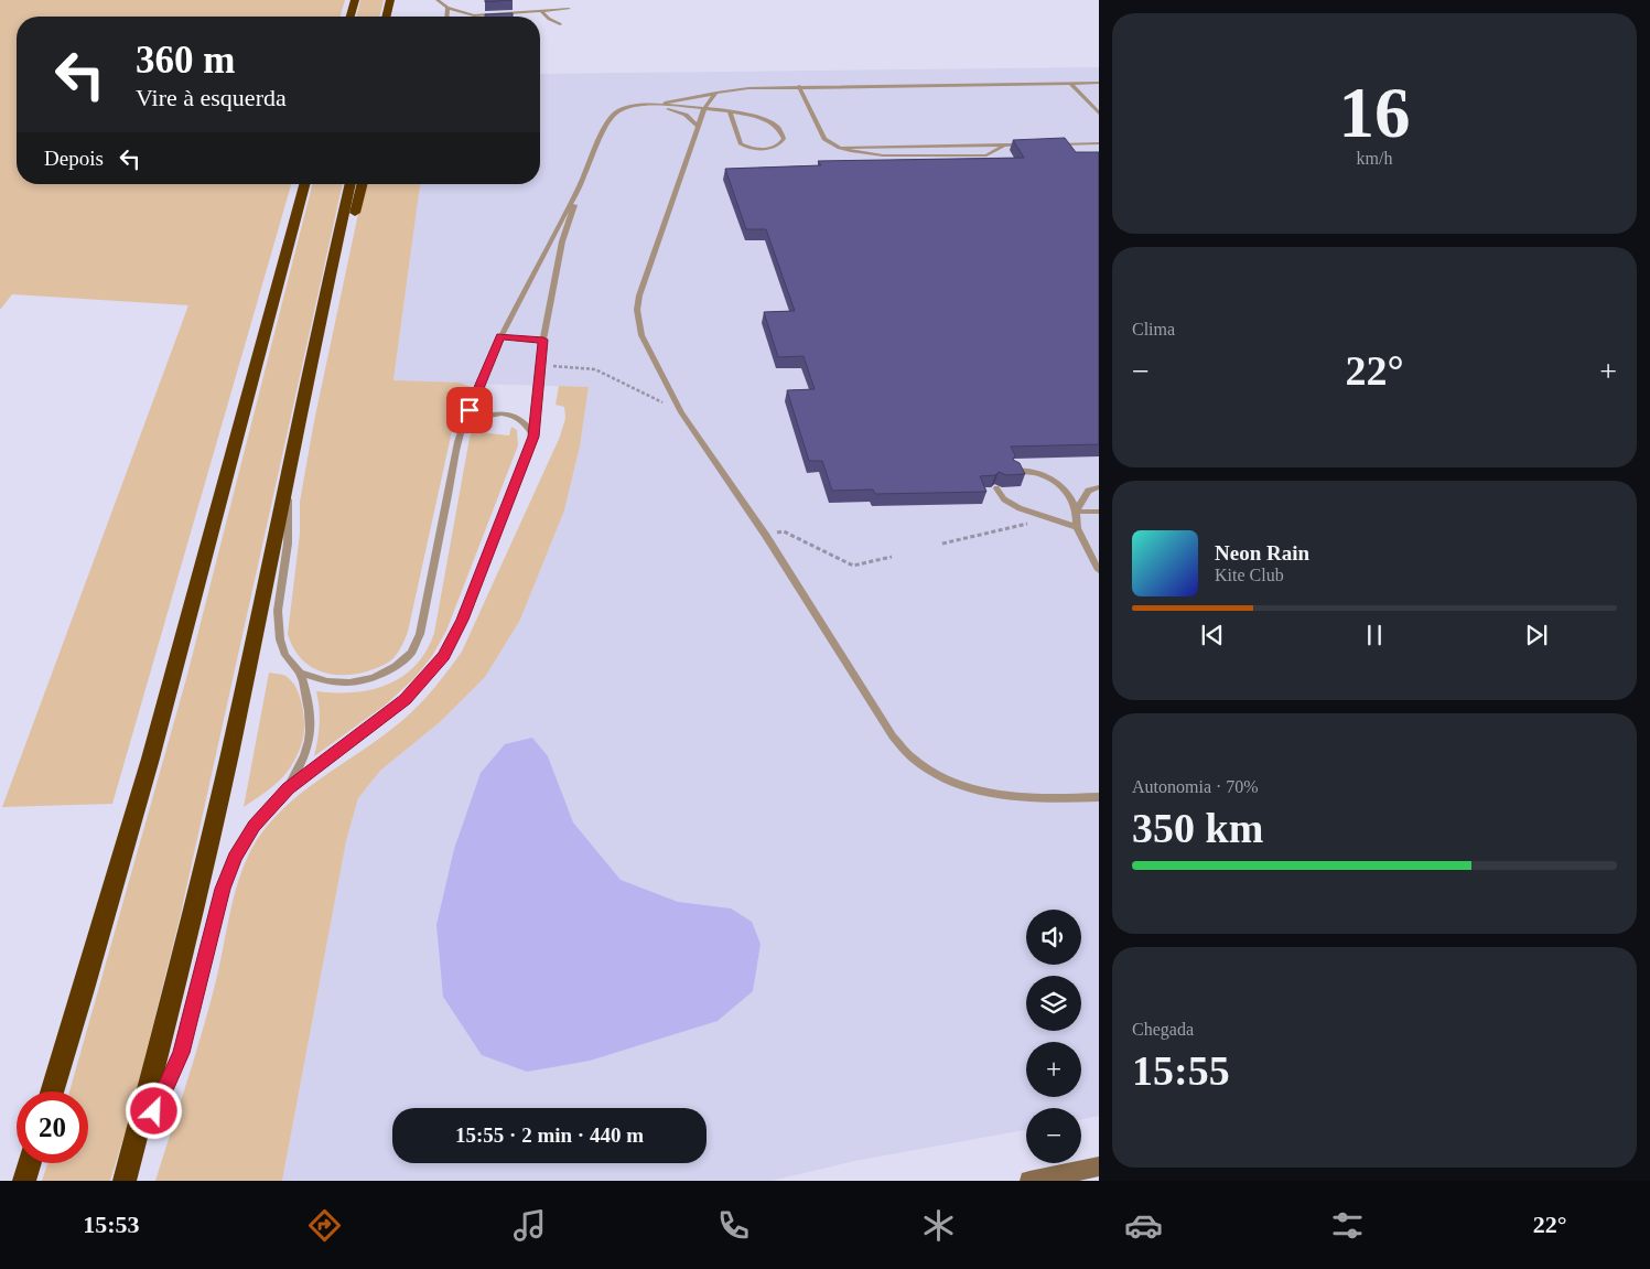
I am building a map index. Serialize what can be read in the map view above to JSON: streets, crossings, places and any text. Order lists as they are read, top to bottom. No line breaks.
{"page":{"tile":[["16","km/h"],"Clima",["Autonomia · 70%","350 km"],["Chegada","15:55"]],"turn":["360 m","Vire à esquerda"],"then":"Depois","heat":["−","22°","+"],"song":["Neon Rain","Kite Club"],"map_buttons":["+","−"],"limit":"20","trip":"15:55 · 2 min · 440 m","tabs":["15:53","22°"]}}
